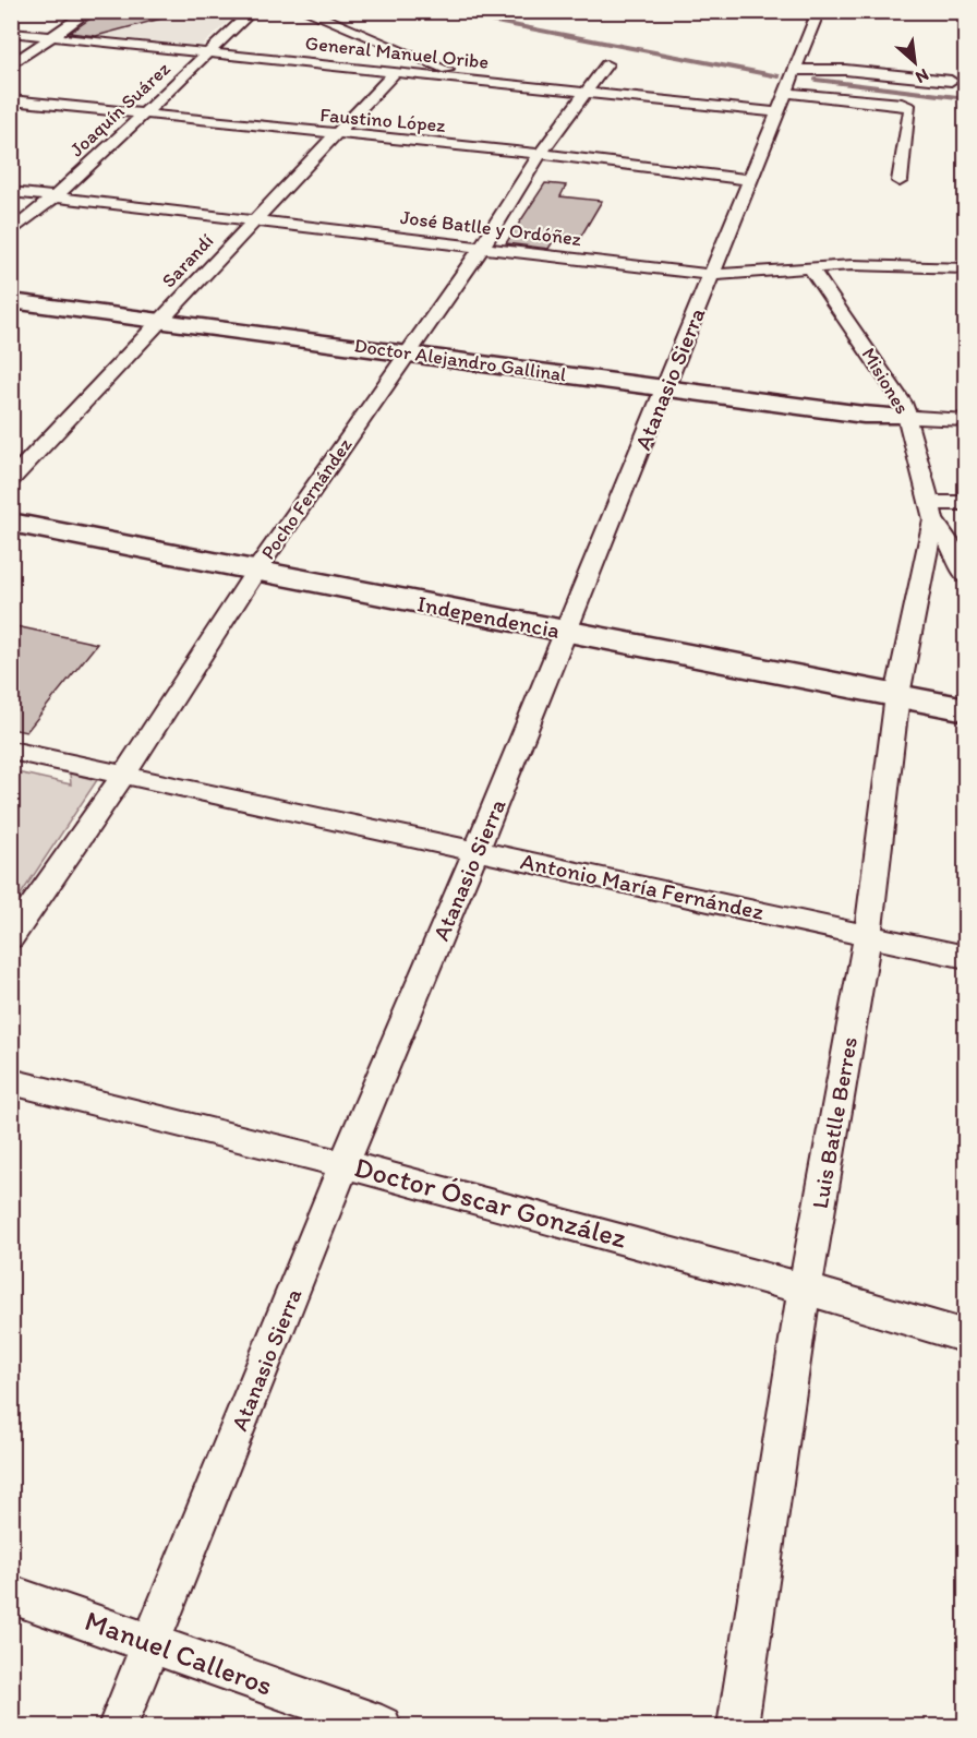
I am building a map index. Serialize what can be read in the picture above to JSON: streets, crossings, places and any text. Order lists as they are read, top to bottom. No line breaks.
{"streets":{"street":["General Manuel Oribe","Joaquín Suárez","Faustino López","José Batlle y Ordóñez","Sarandí","Doctor Alejandro Gallinal","Atanasio Sierra","Misiones","Pocho Fernández","Independencia","Antonio María Fernández","Luis Batlle Berres","Doctor Óscar González","Manuel Calleros"]},"crossings":[["General Manuel Oribe","Joaquín Suárez"],["General Manuel Oribe","Sarandí"],["General Manuel Oribe","Atanasio Sierra"],["General Manuel Oribe","Pocho Fernández"],["Joaquín Suárez","Faustino López"],["Joaquín Suárez","José Batlle y Ordóñez"],["Faustino López","Sarandí"],["Faustino López","Atanasio Sierra"],["Faustino López","Pocho Fernández"],["José Batlle y Ordóñez","Sarandí"],["José Batlle y Ordóñez","Atanasio Sierra"],["José Batlle y Ordóñez","Misiones"],["José Batlle y Ordóñez","Pocho Fernández"],["Sarandí","Doctor Alejandro Gallinal"],["Doctor Alejandro Gallinal","Atanasio Sierra"],["Doctor Alejandro Gallinal","Misiones"],["Doctor Alejandro Gallinal","Pocho Fernández"],["Atanasio Sierra","Independencia"],["Atanasio Sierra","Antonio María Fernández"],["Atanasio Sierra","Doctor Óscar González"],["Atanasio Sierra","Manuel Calleros"],["Misiones","Luis Batlle Berres"],["Pocho Fernández","Independencia"],["Pocho Fernández","Antonio María Fernández"],["Independencia","Luis Batlle Berres"],["Antonio María Fernández","Luis Batlle Berres"],["Luis Batlle Berres","Doctor Óscar González"]],"north":"bottom right"}
